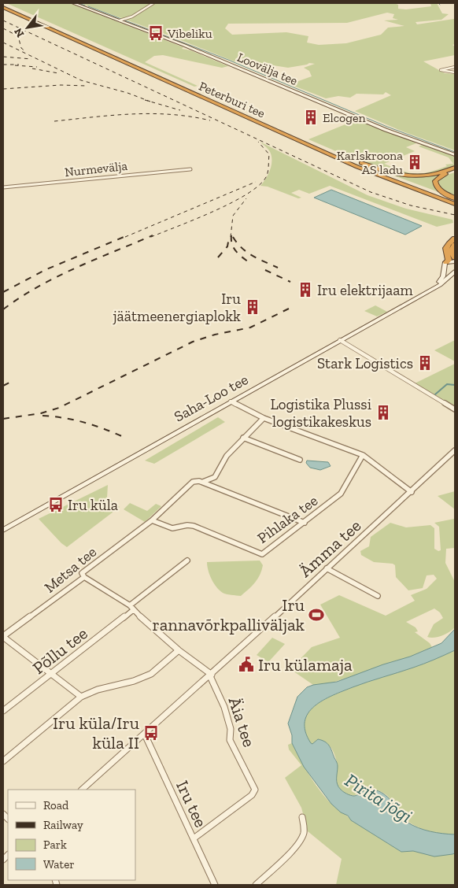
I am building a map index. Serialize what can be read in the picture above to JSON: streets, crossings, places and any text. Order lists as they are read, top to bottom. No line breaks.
{"streets":{"highway":["Peterburi tee"],"street":["Loovälja tee","Nurmevälja","Saha-Loo tee","Pihlaka tee","Ämma tee","Metsa tee","Põllu tee","Äia tee","Iru tee"]},"crossings":[["Pihlaka tee","Metsa tee"],["Ämma tee","Äia tee"],["Ämma tee","Iru tee"],["Metsa tee","Äia tee"],["Põllu tee","Äia tee"],["Äia tee","Iru tee"]],"water":["Pirita jõgi"],"places":{"bus stop":["Vibeliku","Iru küla","Iru küla/Iru küla II"],"building":["Elcogen","Karlskroona AS ladu","Iru elektrijaam","Iru jäätmeenergiaplokk","Stark Logistics","Logistika Plussi logistikakeskus"],"sports":["Iru rannavõrkpalliväljak"],"public building":["Iru külamaja"]},"legend":["Road","Railway","Park","Water"],"north":"bottom left"}
